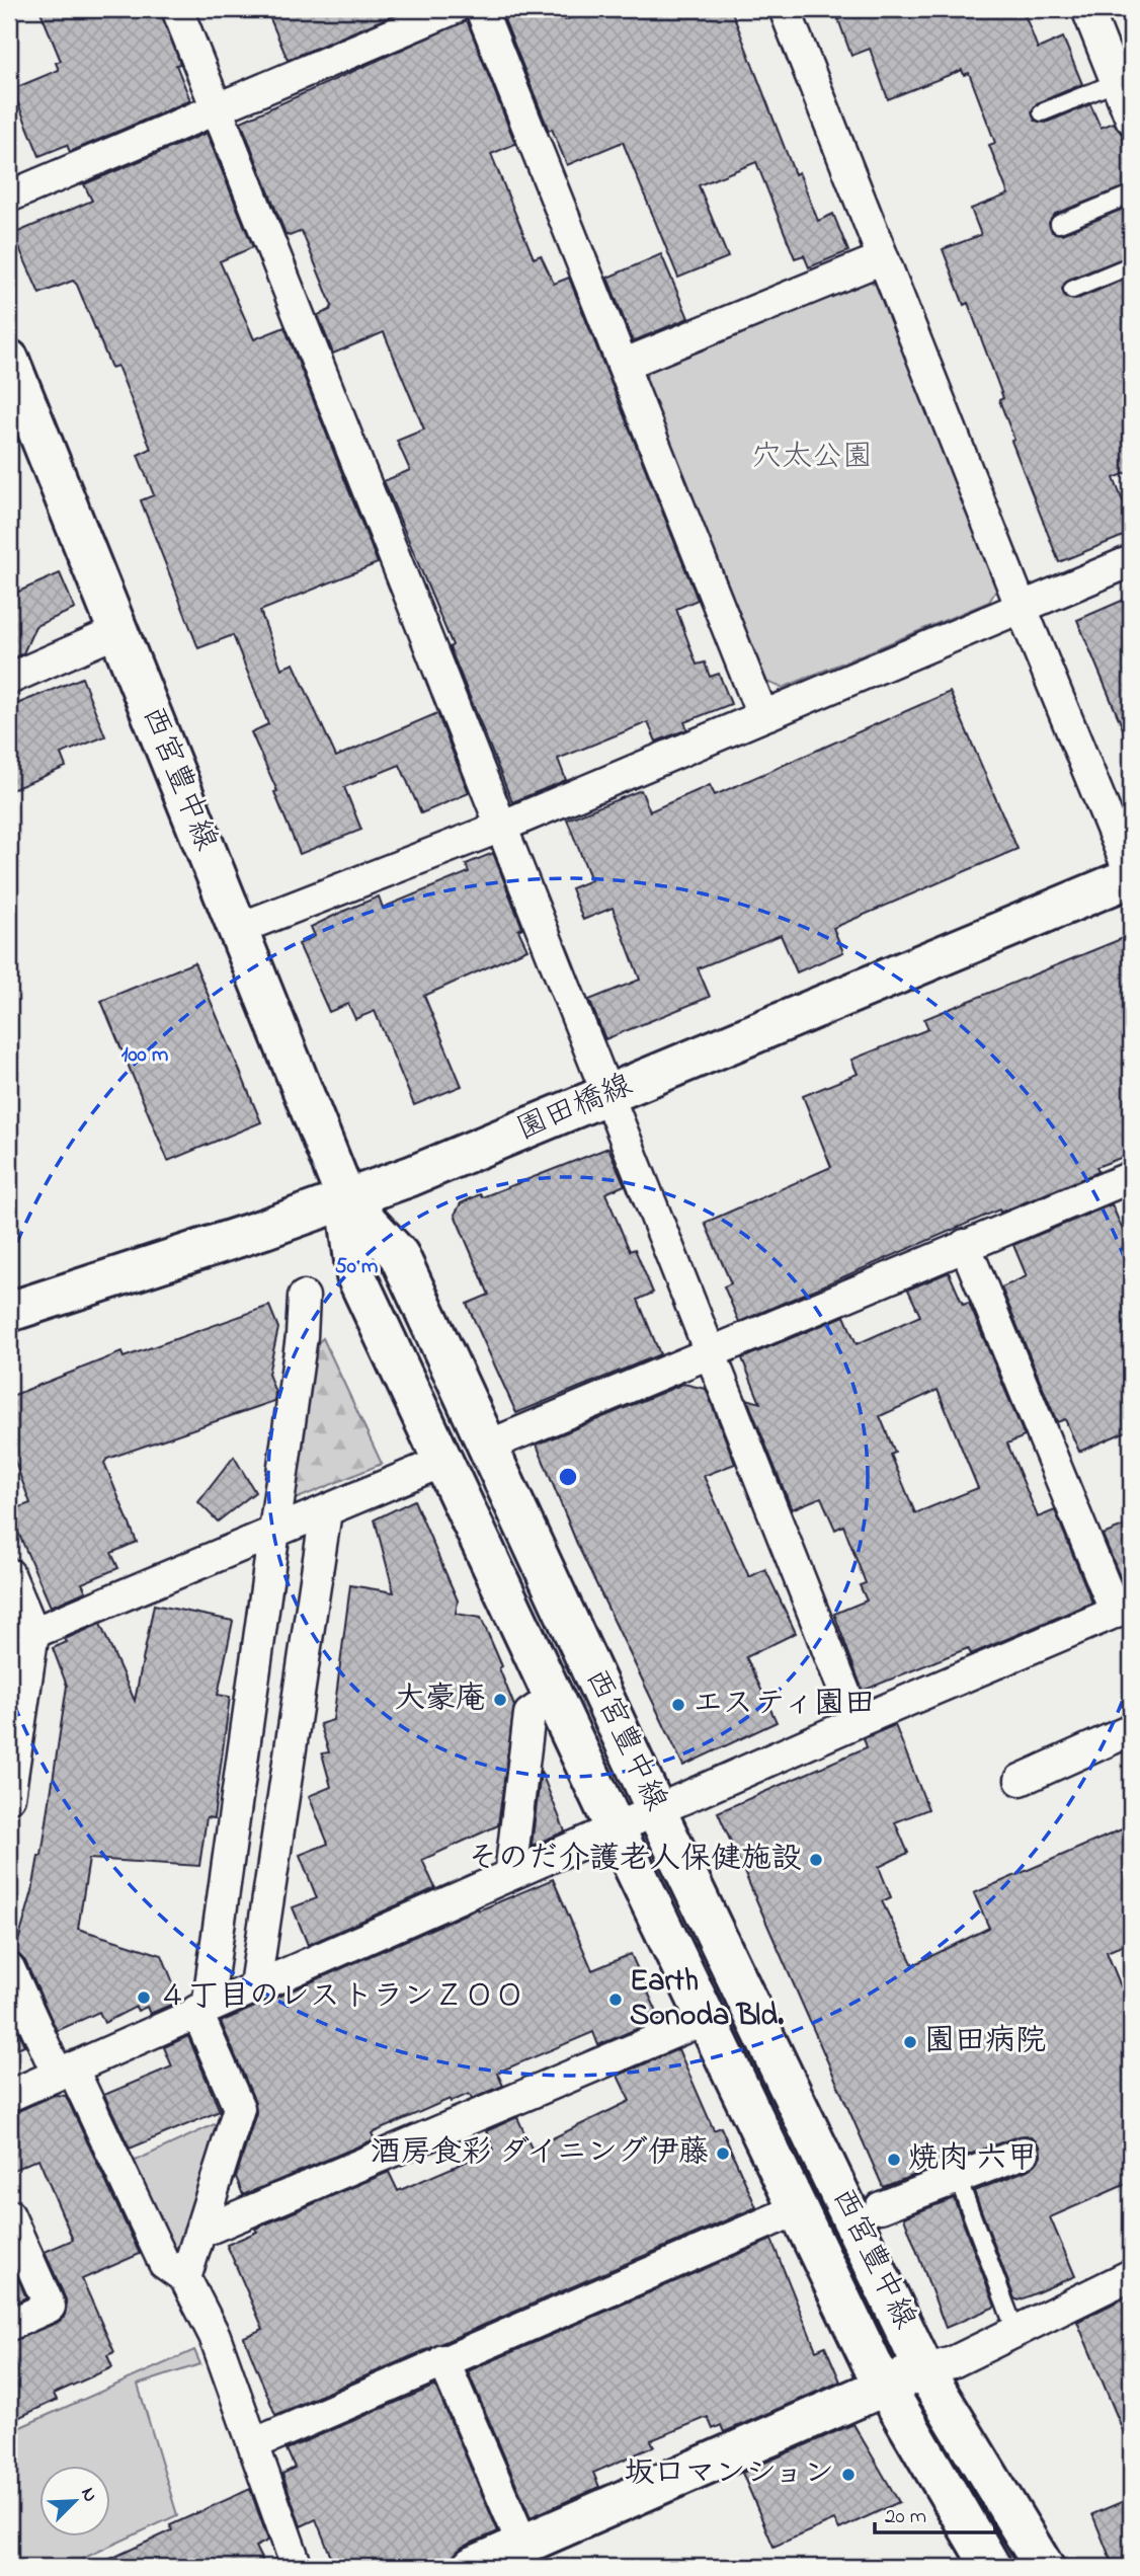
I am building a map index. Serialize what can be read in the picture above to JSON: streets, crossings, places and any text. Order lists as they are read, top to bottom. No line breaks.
{"streets":{"main road":["西宮豊中線","園田橋線"]},"crossings":[["西宮豊中線","園田橋線"]],"parks":["穴太公園"],"places":["大豪庵","エスティ園田","そのだ介護老人保健施設","４丁目のレストランＺＯＯ","Earth Sonoda Bld.","園田病院","酒房食彩 ダイニング伊藤","焼肉 六甲","坂口マンション"],"scale_bar":"20 m","north":"top right","rings":["100 m","50 m"]}
